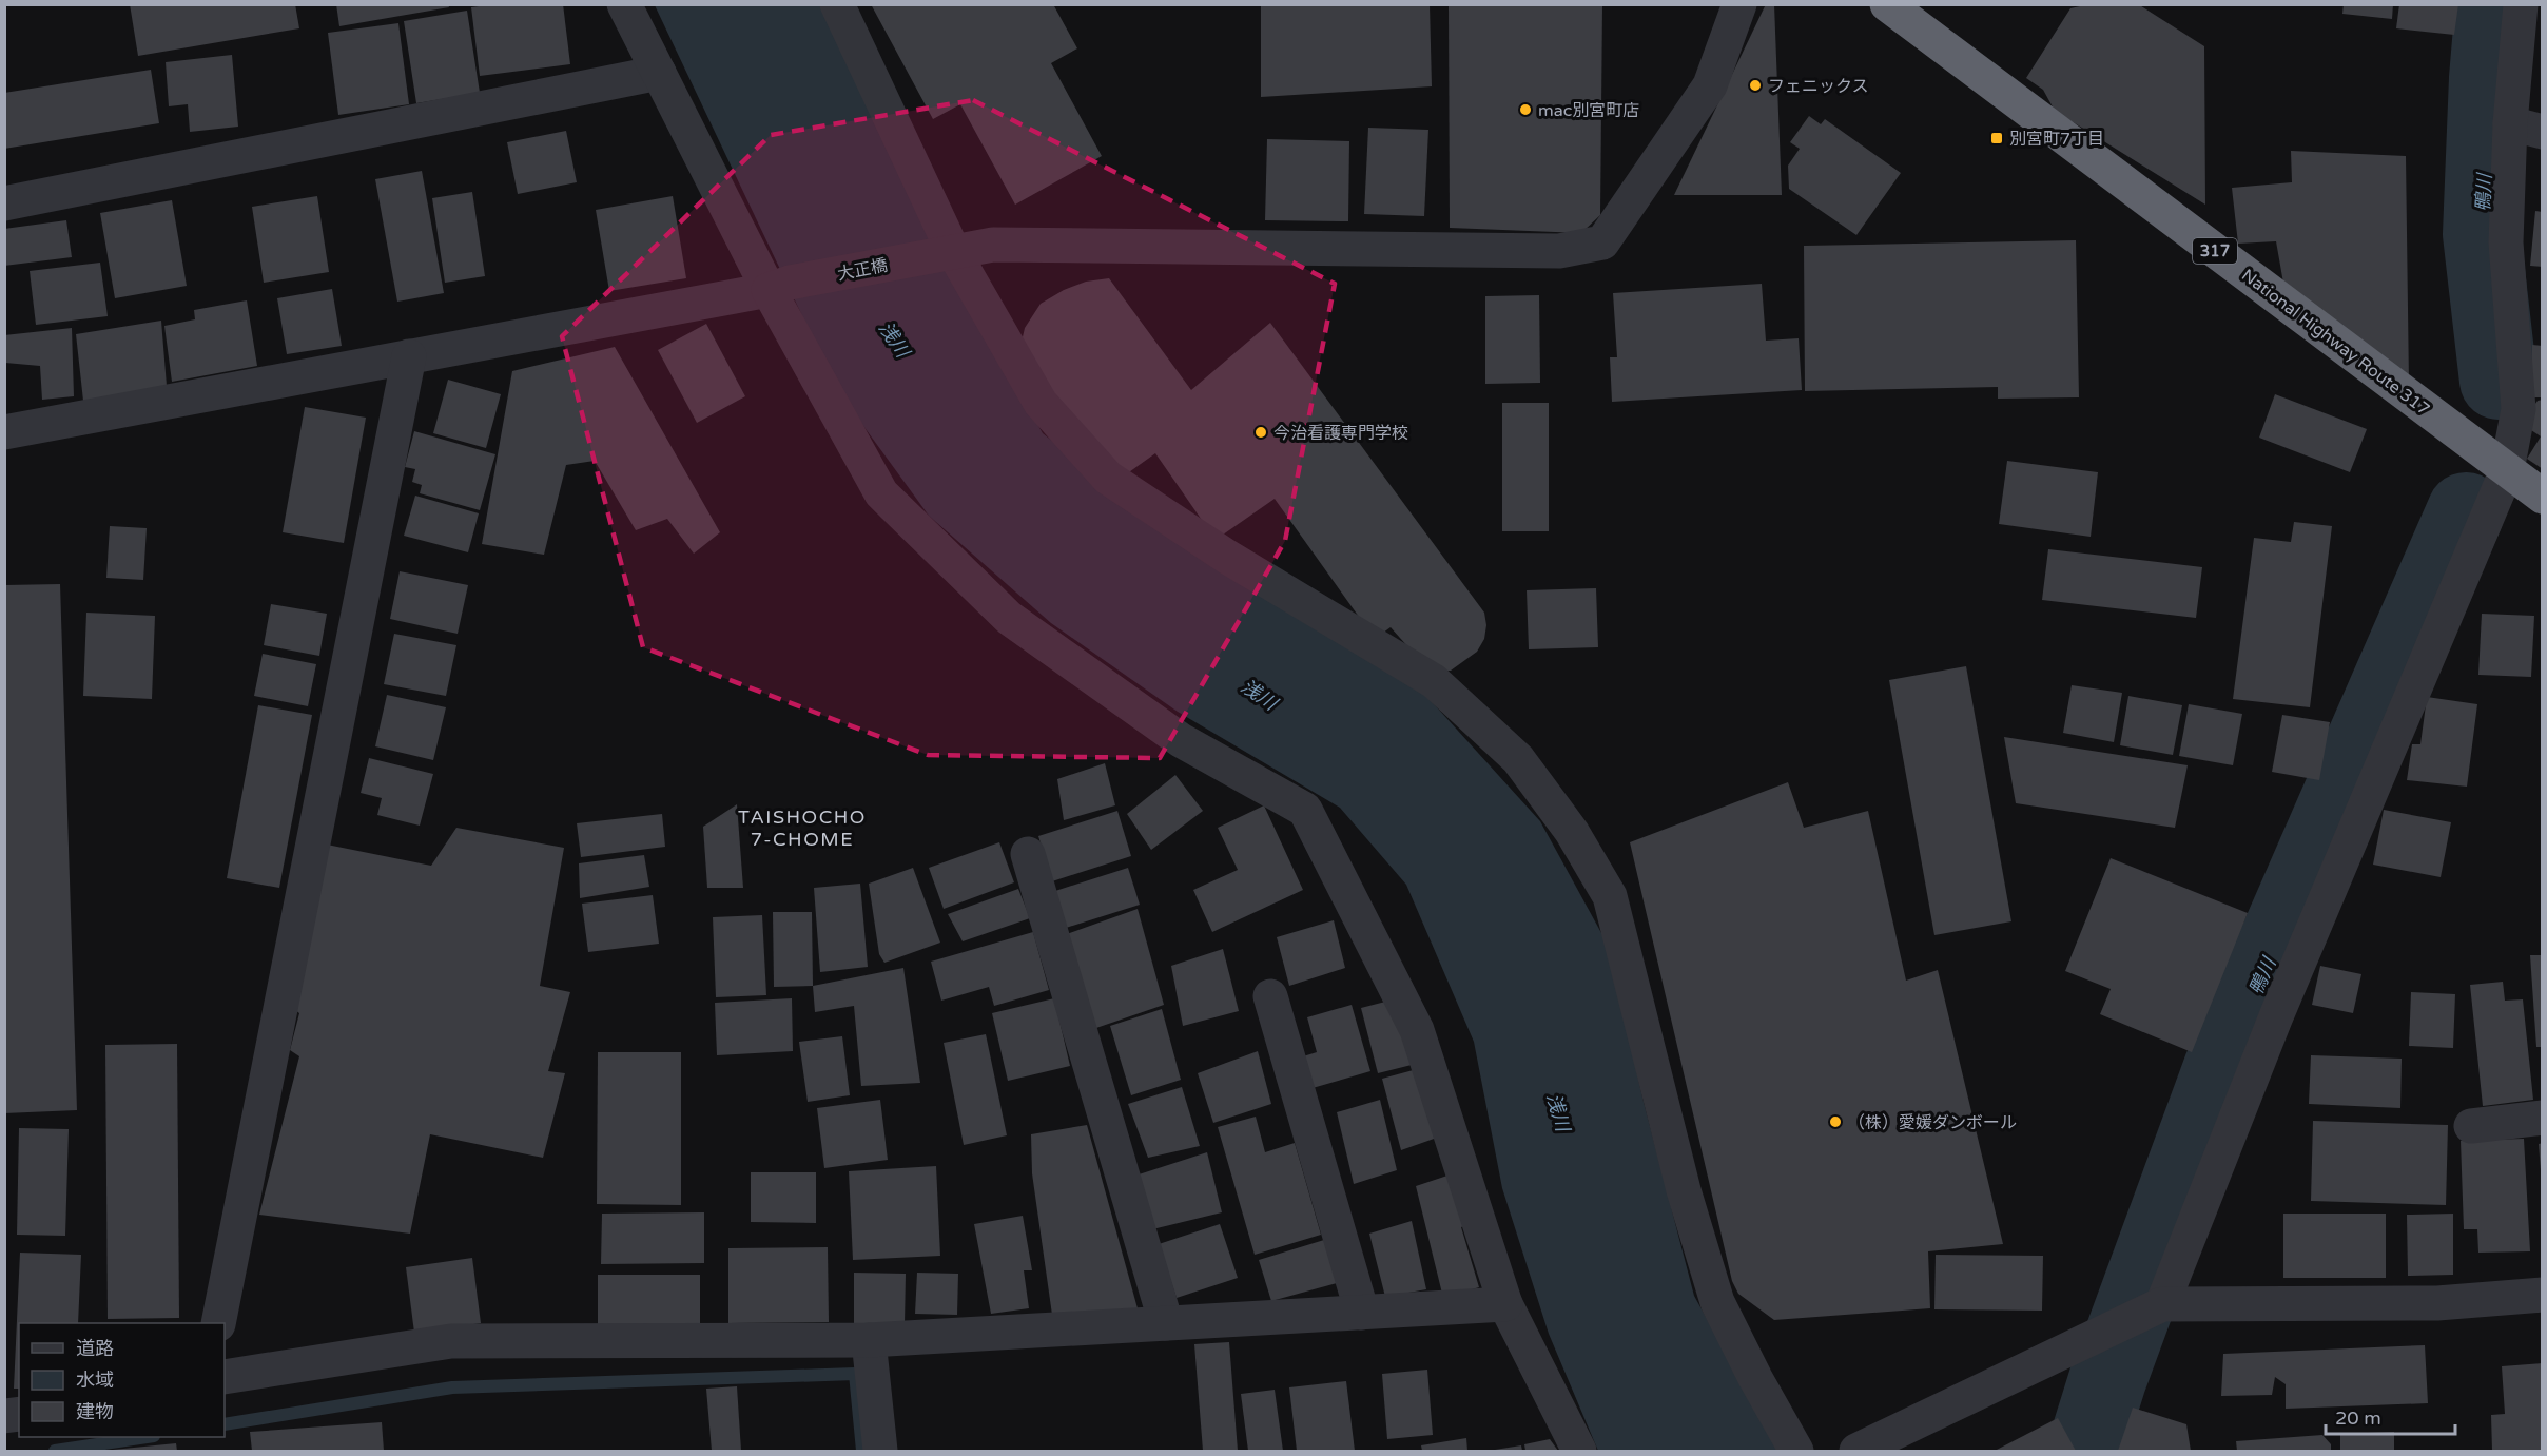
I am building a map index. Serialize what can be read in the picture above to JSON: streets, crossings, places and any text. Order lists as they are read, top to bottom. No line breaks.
{"streets":{"highway":["317","National Highway Route 317"],"street":["大正橋"]},"districts":["TAISHOCHO 7-CHOME"],"water":["鴨川","浅川"],"places":{"other":["フェニックス","mac別宮町店","今治看護専門学校","（株）愛媛ダンボール"],"transit":["別宮町7丁目"]},"legend":["道路","水域","建物"],"scale_bar":"20 m"}
